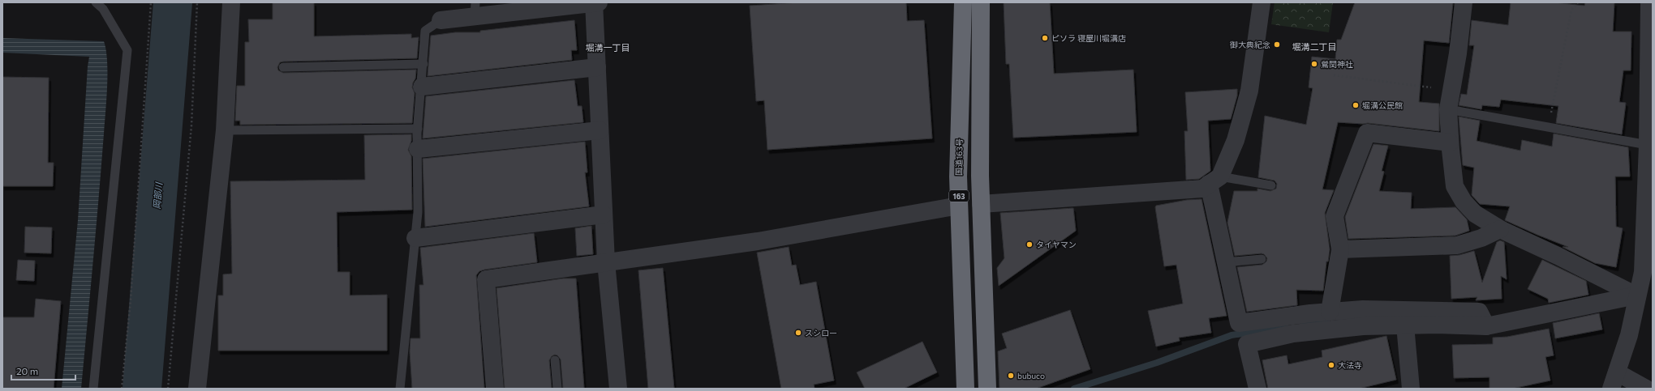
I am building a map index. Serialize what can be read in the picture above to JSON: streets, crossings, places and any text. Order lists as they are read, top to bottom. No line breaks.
{"streets":{"highway":["国道163号","163"]},"districts":["堀溝二丁目","堀溝一丁目"],"water":["岡部川"],"places":["ピソラ 寝屋川堀溝店","御大典紀念","鶯関神社","堀溝公民館","タイヤマン","スシロー","大法寺","bubuco"],"scale_bar":"20 m"}
